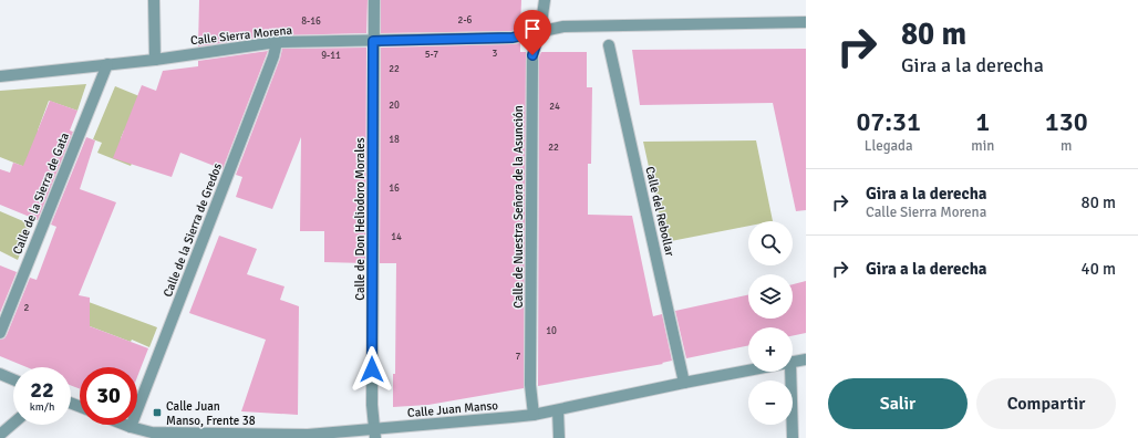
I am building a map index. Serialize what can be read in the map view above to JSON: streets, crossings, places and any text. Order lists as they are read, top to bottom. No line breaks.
{"streets":{"street":["Calle Sierra Morena","Calle de la Sierra de Gata","Calle de Nuestra Señora de la Asunción","Calle del Rebollar","Calle de Don Heliodoro Morales","Calle de la Sierra de Gredos","Calle Juan Manso"]},"crossings":[["Calle Sierra Morena","Calle de la Sierra de Gata"],["Calle Sierra Morena","Calle de Nuestra Señora de la Asunción"],["Calle Sierra Morena","Calle de Don Heliodoro Morales"],["Calle Sierra Morena","Calle de la Sierra de Gredos"],["Calle de Nuestra Señora de la Asunción","Calle Juan Manso"],["Calle del Rebollar","Calle Juan Manso"],["Calle de Don Heliodoro Morales","Calle Juan Manso"],["Calle de la Sierra de Gredos","Calle Juan Manso"]],"places":{"transit":["Calle Juan Manso, Frente 38"]},"house_numbers":["2-6","8-16","3","5-7","9-11","22","20","24","18","22","16","14","2","10","7"],"page":{"turn":["80 m","Gira a la derecha"],"eta":["07:31","Llegada","1","min","130","m"],"list":[{"name":"Gira a la derecha","note":"Calle Sierra Morena","value":"80 m"},{"name":"Gira a la derecha","value":"40 m"}],"map_buttons":["+","−"],"speed":"22 km/h","limit":"30","buttons":["Salir","Compartir"]}}
